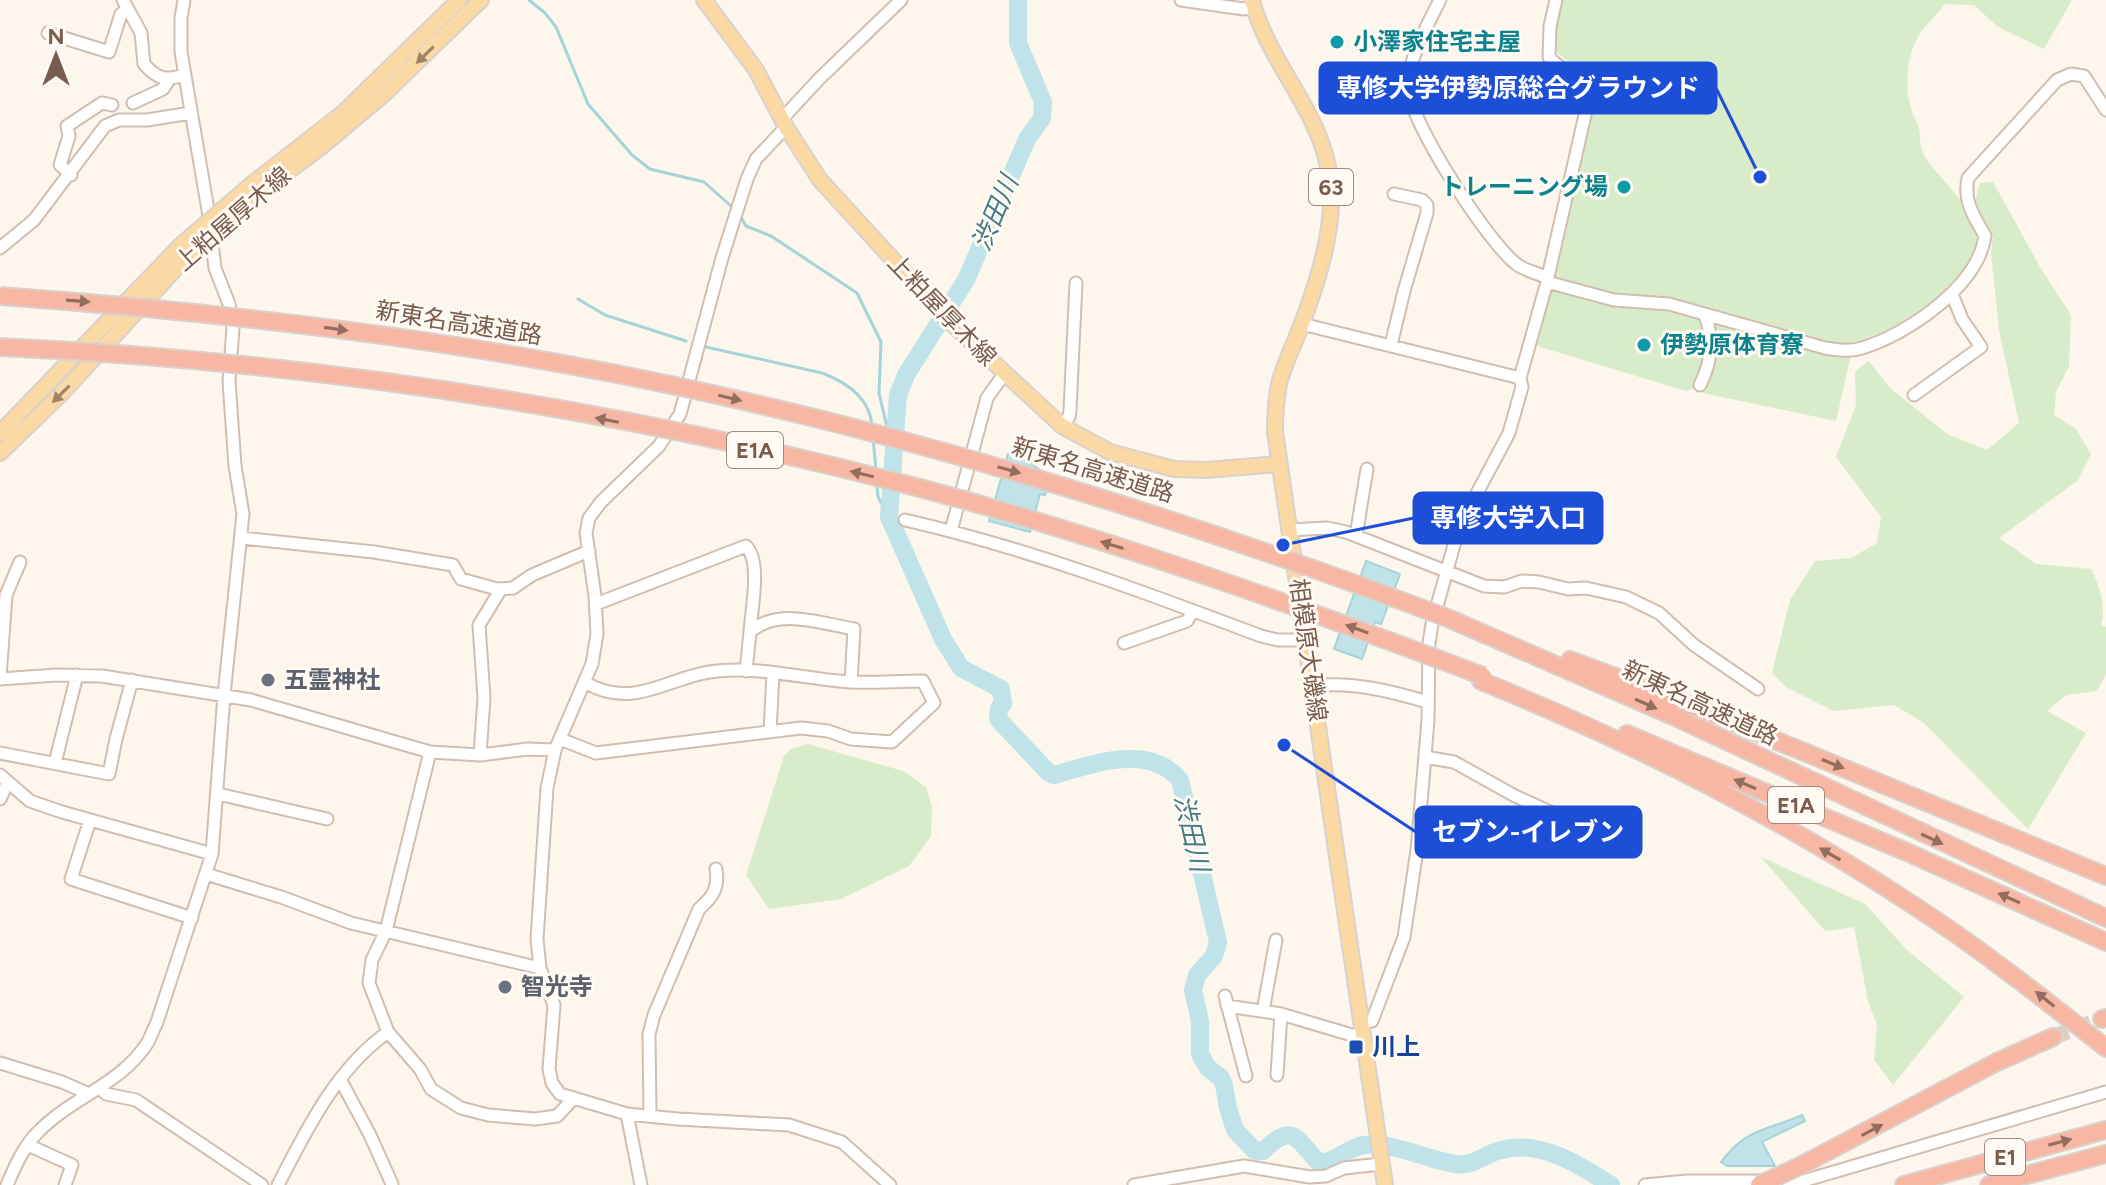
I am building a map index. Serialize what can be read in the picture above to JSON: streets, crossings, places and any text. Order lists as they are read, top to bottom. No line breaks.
{"streets":{"highway":["新東名高速道路","E1A","E1"],"main road":["63","上粕屋厚木線","相模原大磯線"]},"crossings":[["63","相模原大磯線"],["上粕屋厚木線","相模原大磯線"]],"water":["渋田川"],"places":{"other":["小澤家住宅主屋","専修大学伊勢原総合グラウンド","トレーニング場","伊勢原体育寮","専修大学入口","五霊神社","セブン-イレブン","智光寺"],"transit":["川上"]},"north":"top"}
